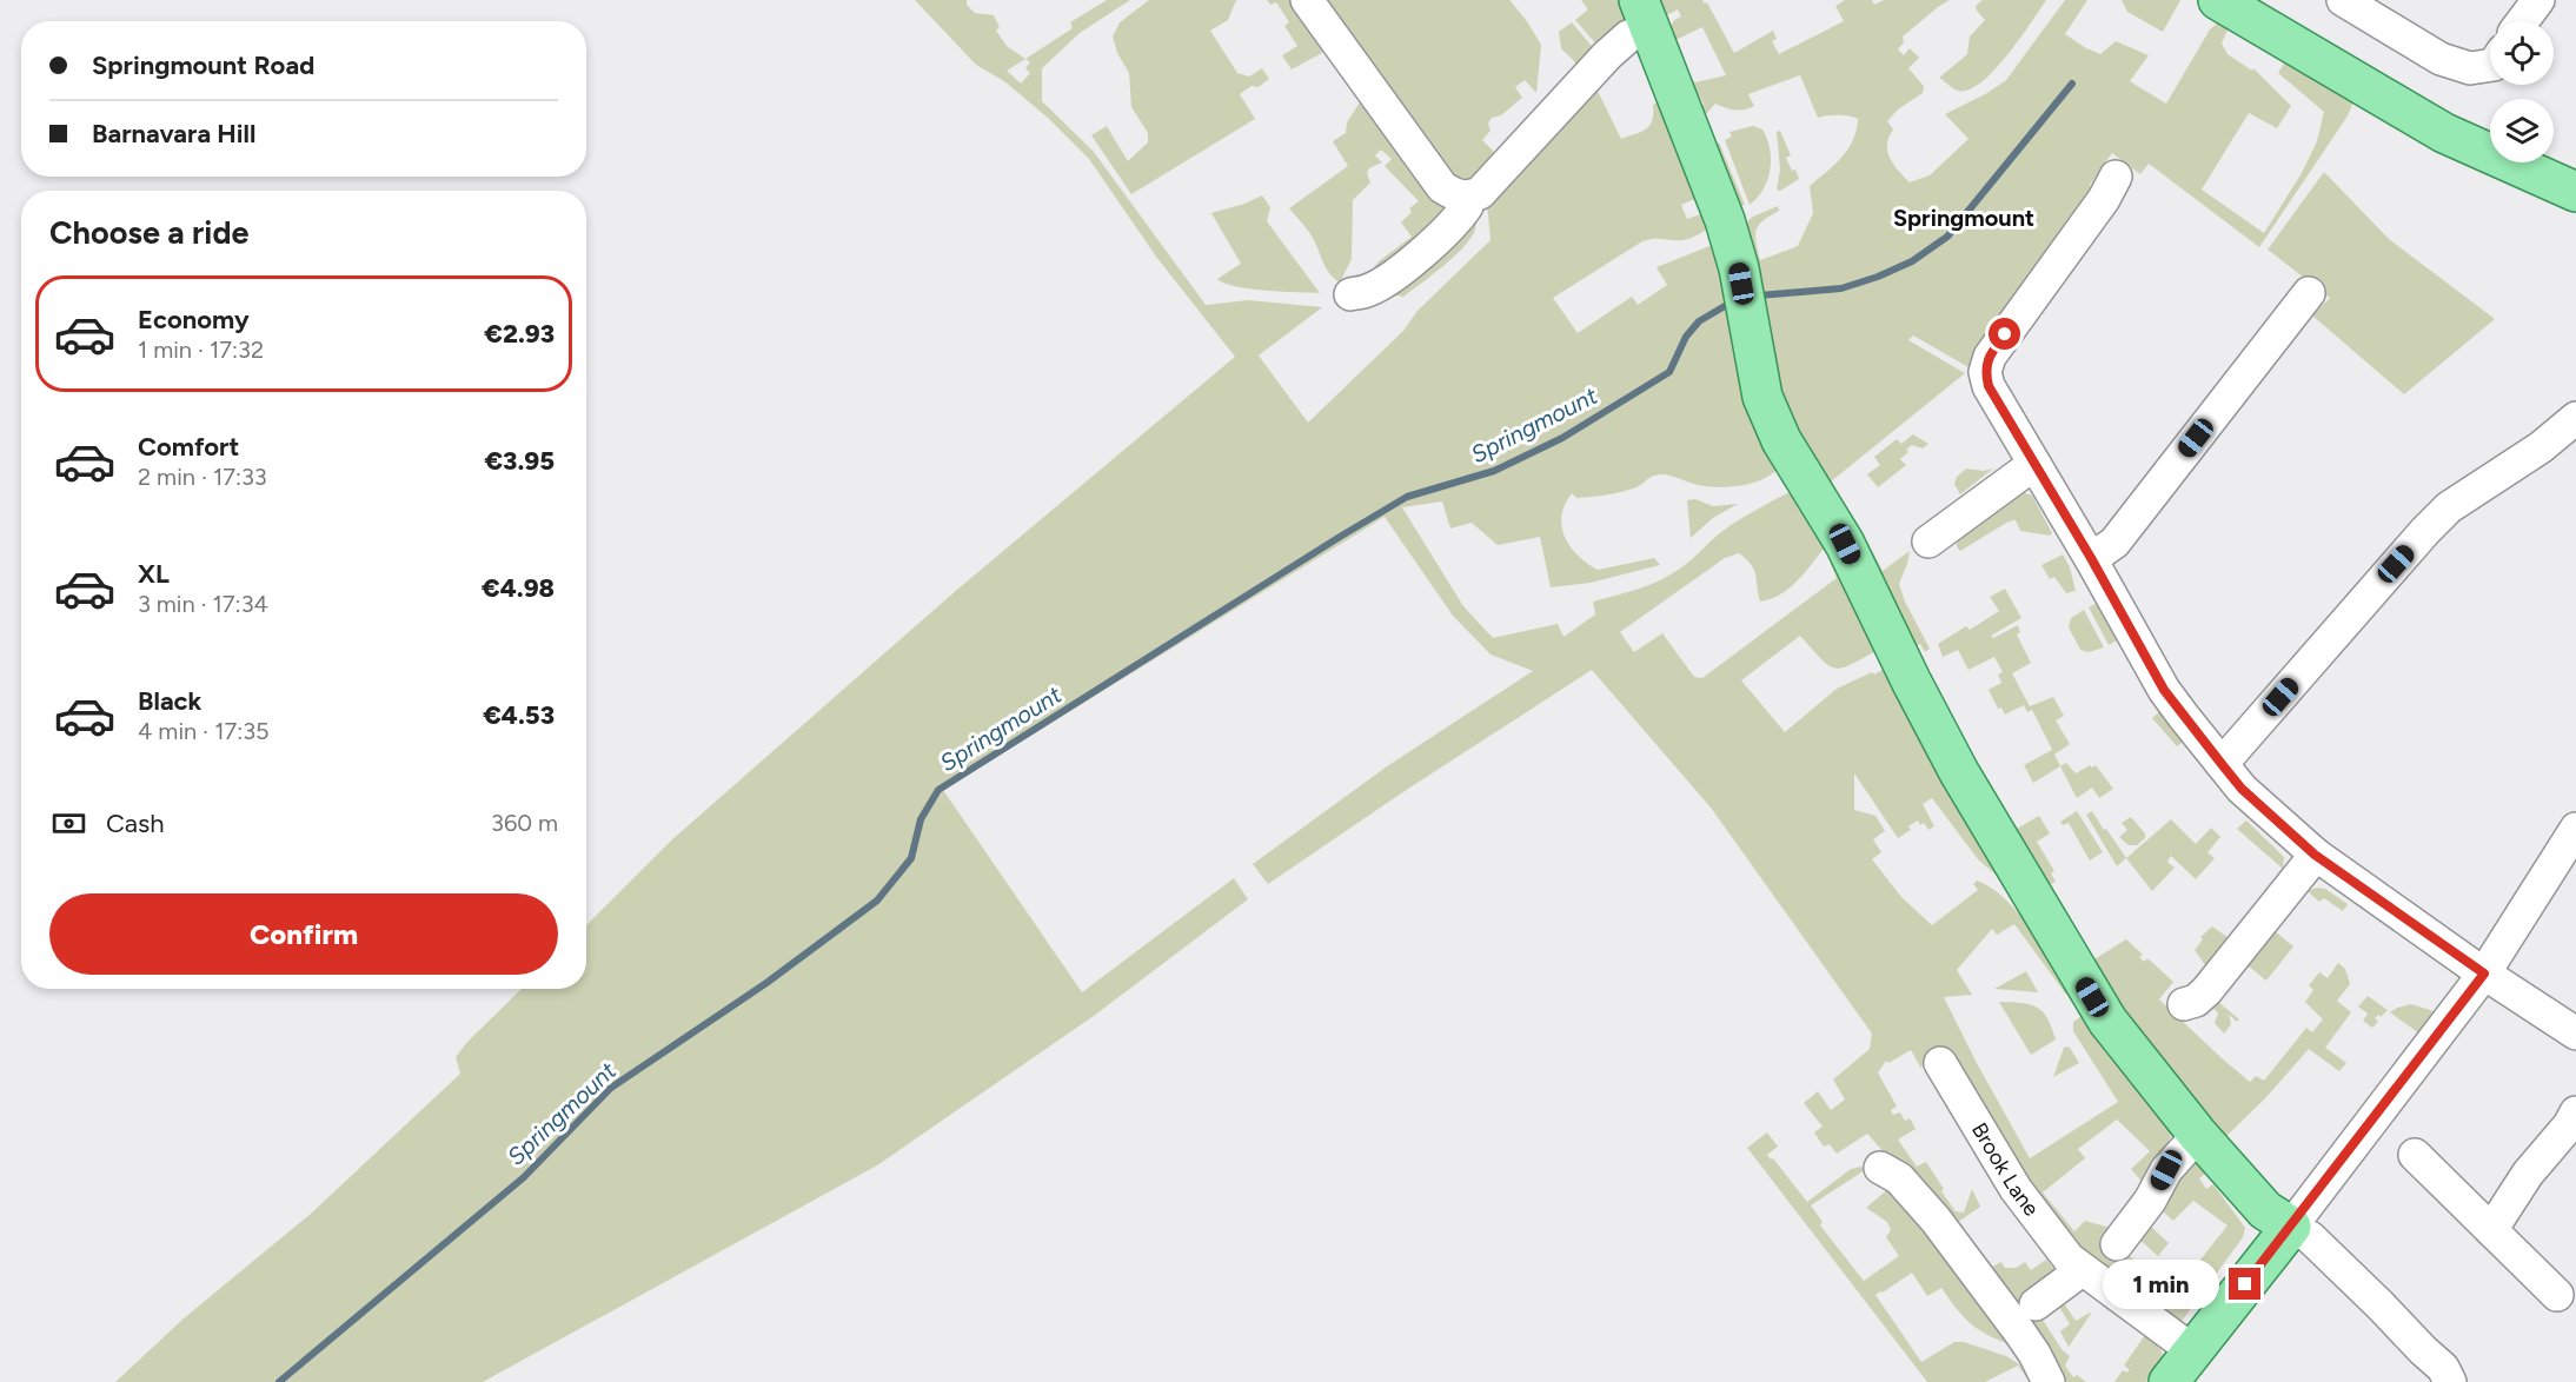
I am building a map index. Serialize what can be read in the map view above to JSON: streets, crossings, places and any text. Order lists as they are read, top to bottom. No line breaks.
{"streets":{"street":["Brook Lane"]},"districts":["Springmount"],"water":["Springmount"],"page":{"banner":["Springmount Road","Barnavara Hill"],"heading":"Choose a ride","list":[{"name":"Economy","note":"1 min · 17:32","value":"€2.93"},{"name":"Comfort","note":"2 min · 17:33","value":"€3.95"},{"name":"XL","note":"3 min · 17:34","value":"€4.98"},{"name":"Black","note":"4 min · 17:35","value":"€4.53"}],"pay":["Cash","360 m"],"buttons":"Confirm","bubble":"1 min"}}
